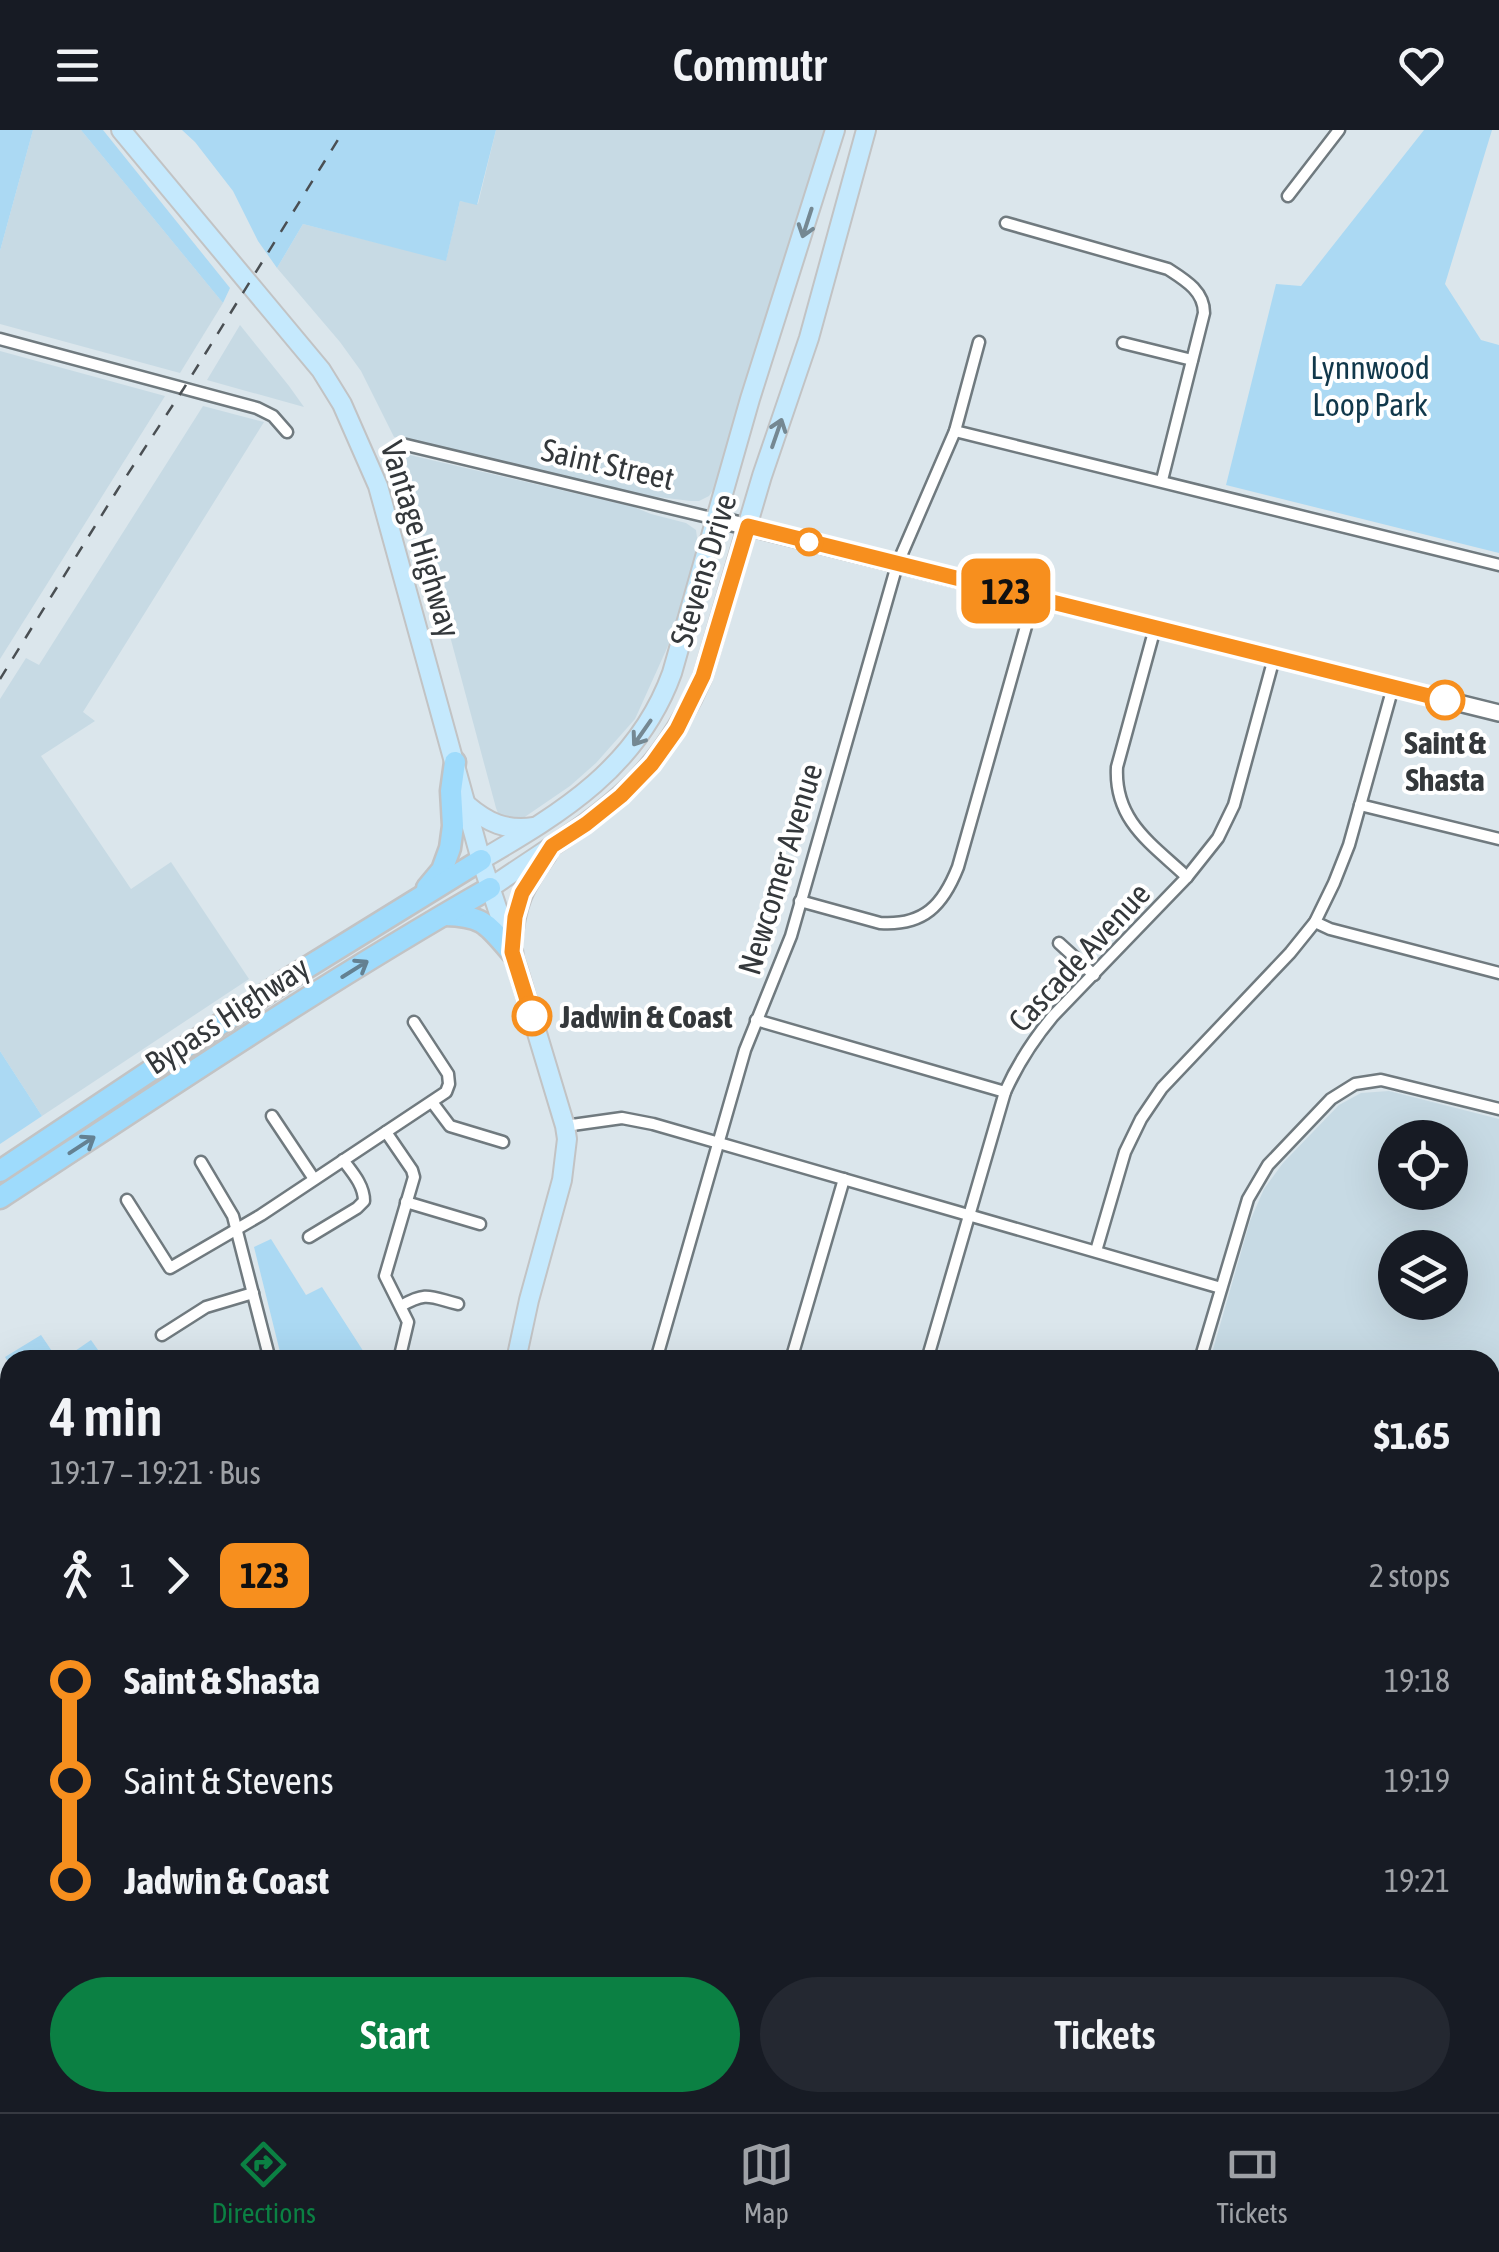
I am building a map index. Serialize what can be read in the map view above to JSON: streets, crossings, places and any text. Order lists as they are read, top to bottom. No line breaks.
{"streets":{"highway":["Bypass Highway"],"main road":["Vantage Highway","Stevens Drive"],"street":["Saint Street","Newcomer Avenue","Cascade Avenue"]},"crossings":[["Saint Street","Stevens Drive"],["Saint Street","Newcomer Avenue"],["Saint Street","Cascade Avenue"],["Vantage Highway","Stevens Drive"],["Vantage Highway","Bypass Highway"],["Stevens Drive","Bypass Highway"]],"parks":["Lynnwood Loop Park"],"places":["Saint & Shasta","Jadwin & Coast"],"lines":["bus line 123"],"page":{"header":"Commutr","on_map":"123","heading":["4 min","19:17 – 19:21 · Bus","$1.65"],"legs":["1","123","2 stops"],"list":[{"name":"Saint & Shasta","value":"19:18"},{"name":"Saint & Stevens","value":"19:19"},{"name":"Jadwin & Coast","value":"19:21"}],"buttons":["Start","Tickets"],"tabs":["Directions","Map","Tickets"]}}
